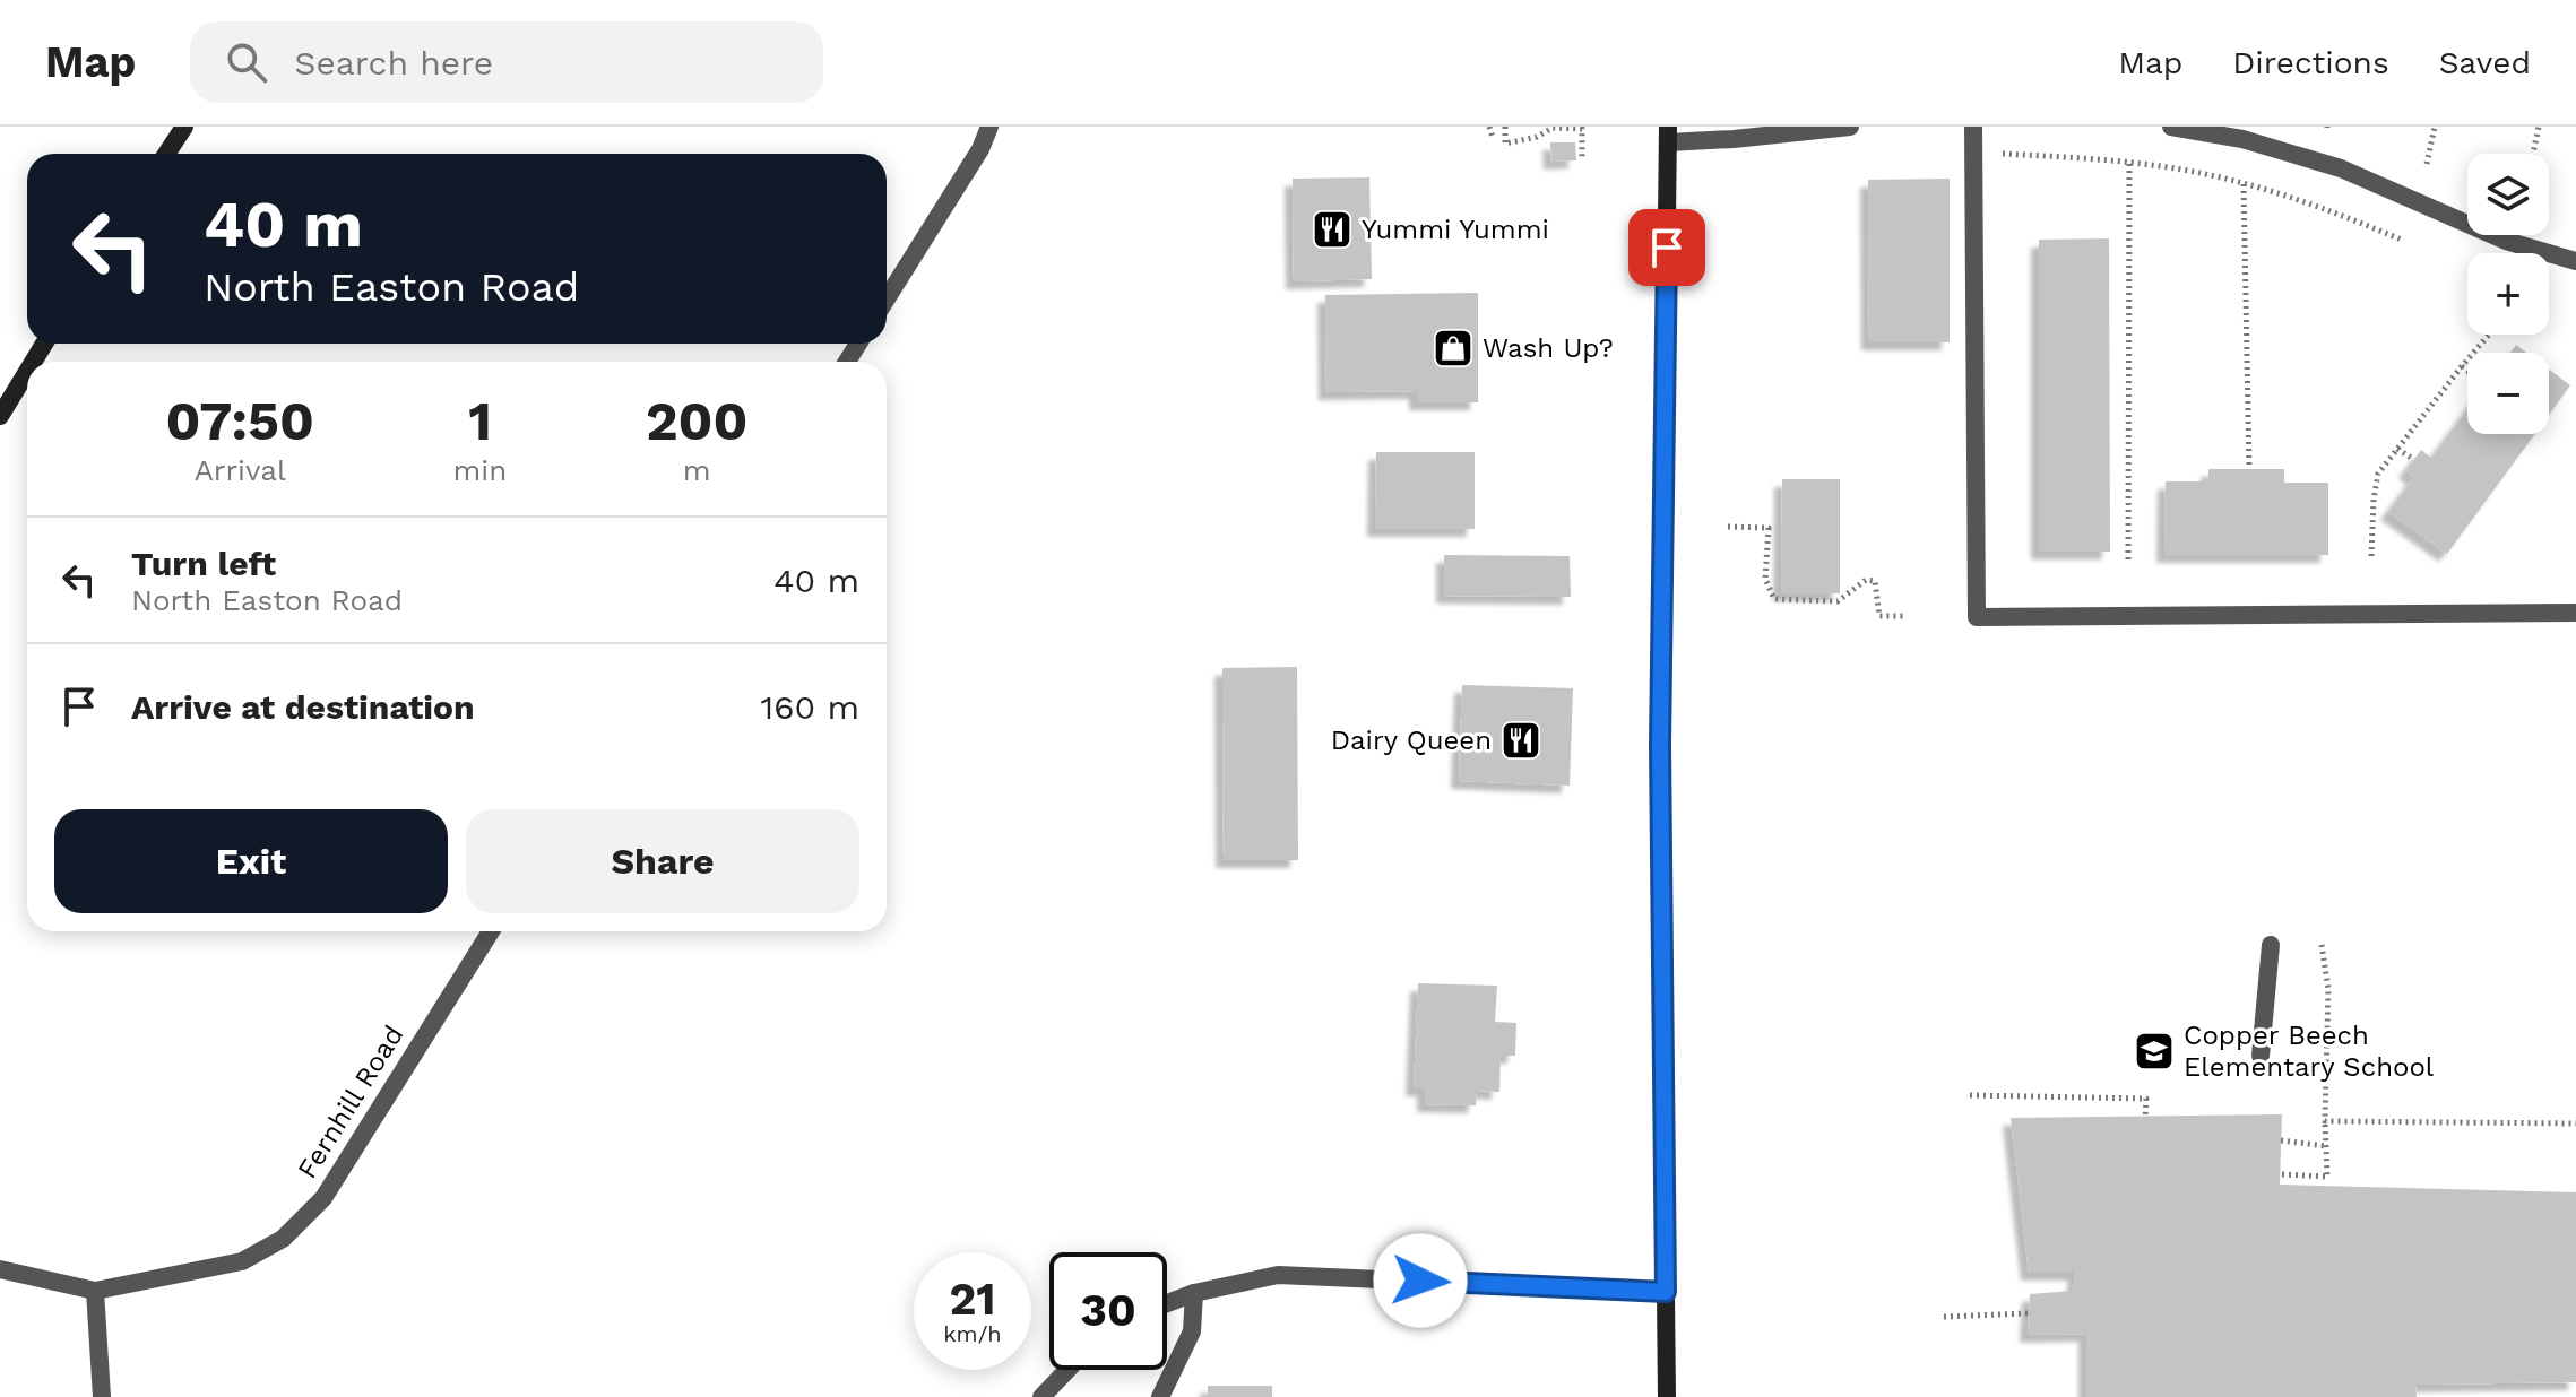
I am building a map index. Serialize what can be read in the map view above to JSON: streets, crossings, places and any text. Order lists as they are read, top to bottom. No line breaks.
{"streets":{"street":["Fernhill Road"]},"places":{"restaurant":["Yummi Yummi","Dairy Queen"],"shop":["Wash Up?"],"school or university":["Copper Beech Elementary School"]},"page":{"header":"Map","search":"Search here","nav":["Map","Directions","Saved"],"map_buttons":["+","−"],"turn":["40 m","North Easton Road"],"eta":["07:50","Arrival","1","min","200","m"],"list":[{"name":"Turn left","note":"North Easton Road","value":"40 m"},{"name":"Arrive at destination","value":"160 m"}],"buttons":["Exit","Share"],"speed":"21 km/h","limit":"30"}}
